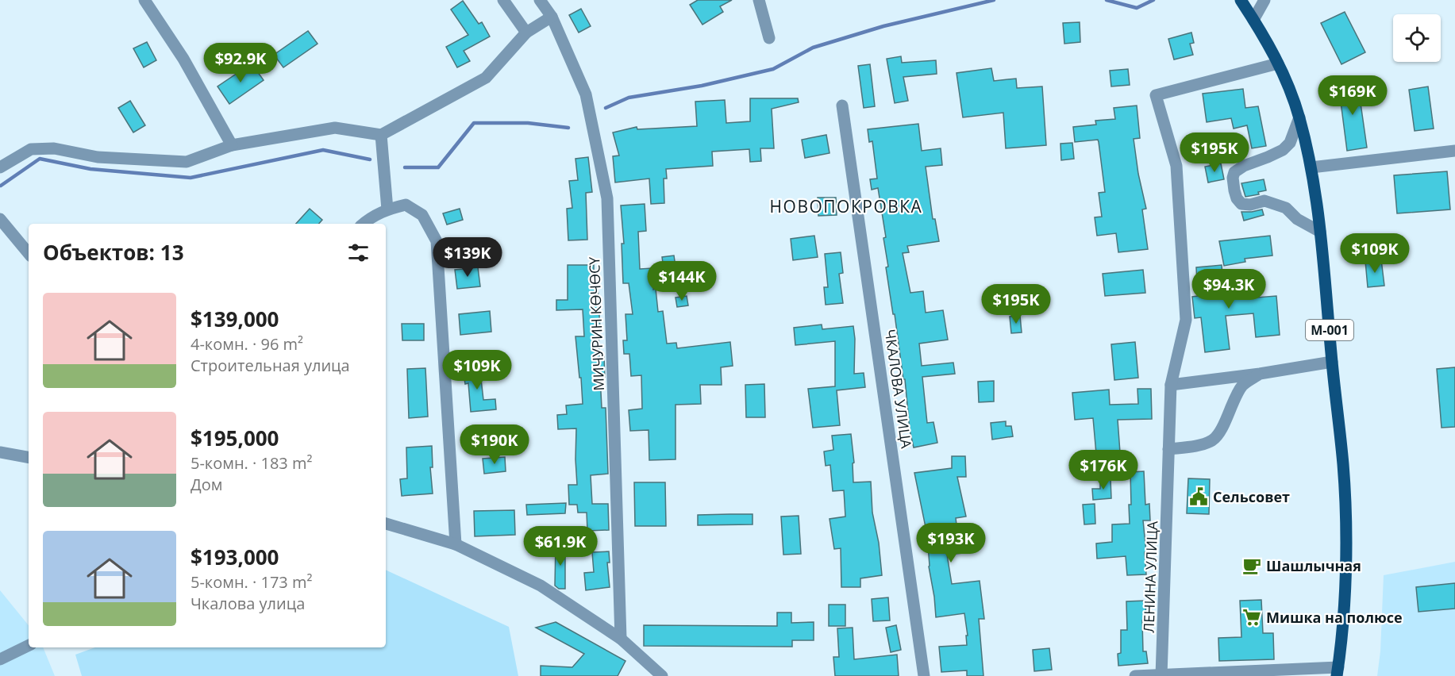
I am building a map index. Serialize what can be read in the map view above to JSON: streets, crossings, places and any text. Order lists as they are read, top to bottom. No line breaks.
{"streets":{"main road":["М-001"],"street":["МИЧУРИН КӨЧӨСҮ","ЧКАЛОВА УЛИЦА","ЛЕНИНА УЛИЦА"]},"crossings":[["М-001","ЛЕНИНА УЛИЦА"]],"districts":["НОВОПОКРОВКА"],"places":{"public building":["Сельсовет"],"cafe":["Шашлычная"],"supermarket":["Мишка на полюсе"]},"page":{"price":["$92.9K","$169K","$195K","$109K","$139K","$144K","$94.3K","$195K","$109K","$190K","$176K","$193K","$61.9K"],"heading":"Объектов: 13","list":[{"name":"$139,000","note":"4-комн. · 96 m² · Строительная улица"},{"name":"$195,000","note":"5-комн. · 183 m² · Дом"},{"name":"$193,000","note":"5-комн. · 173 m² · Чкалова улица"}]}}
